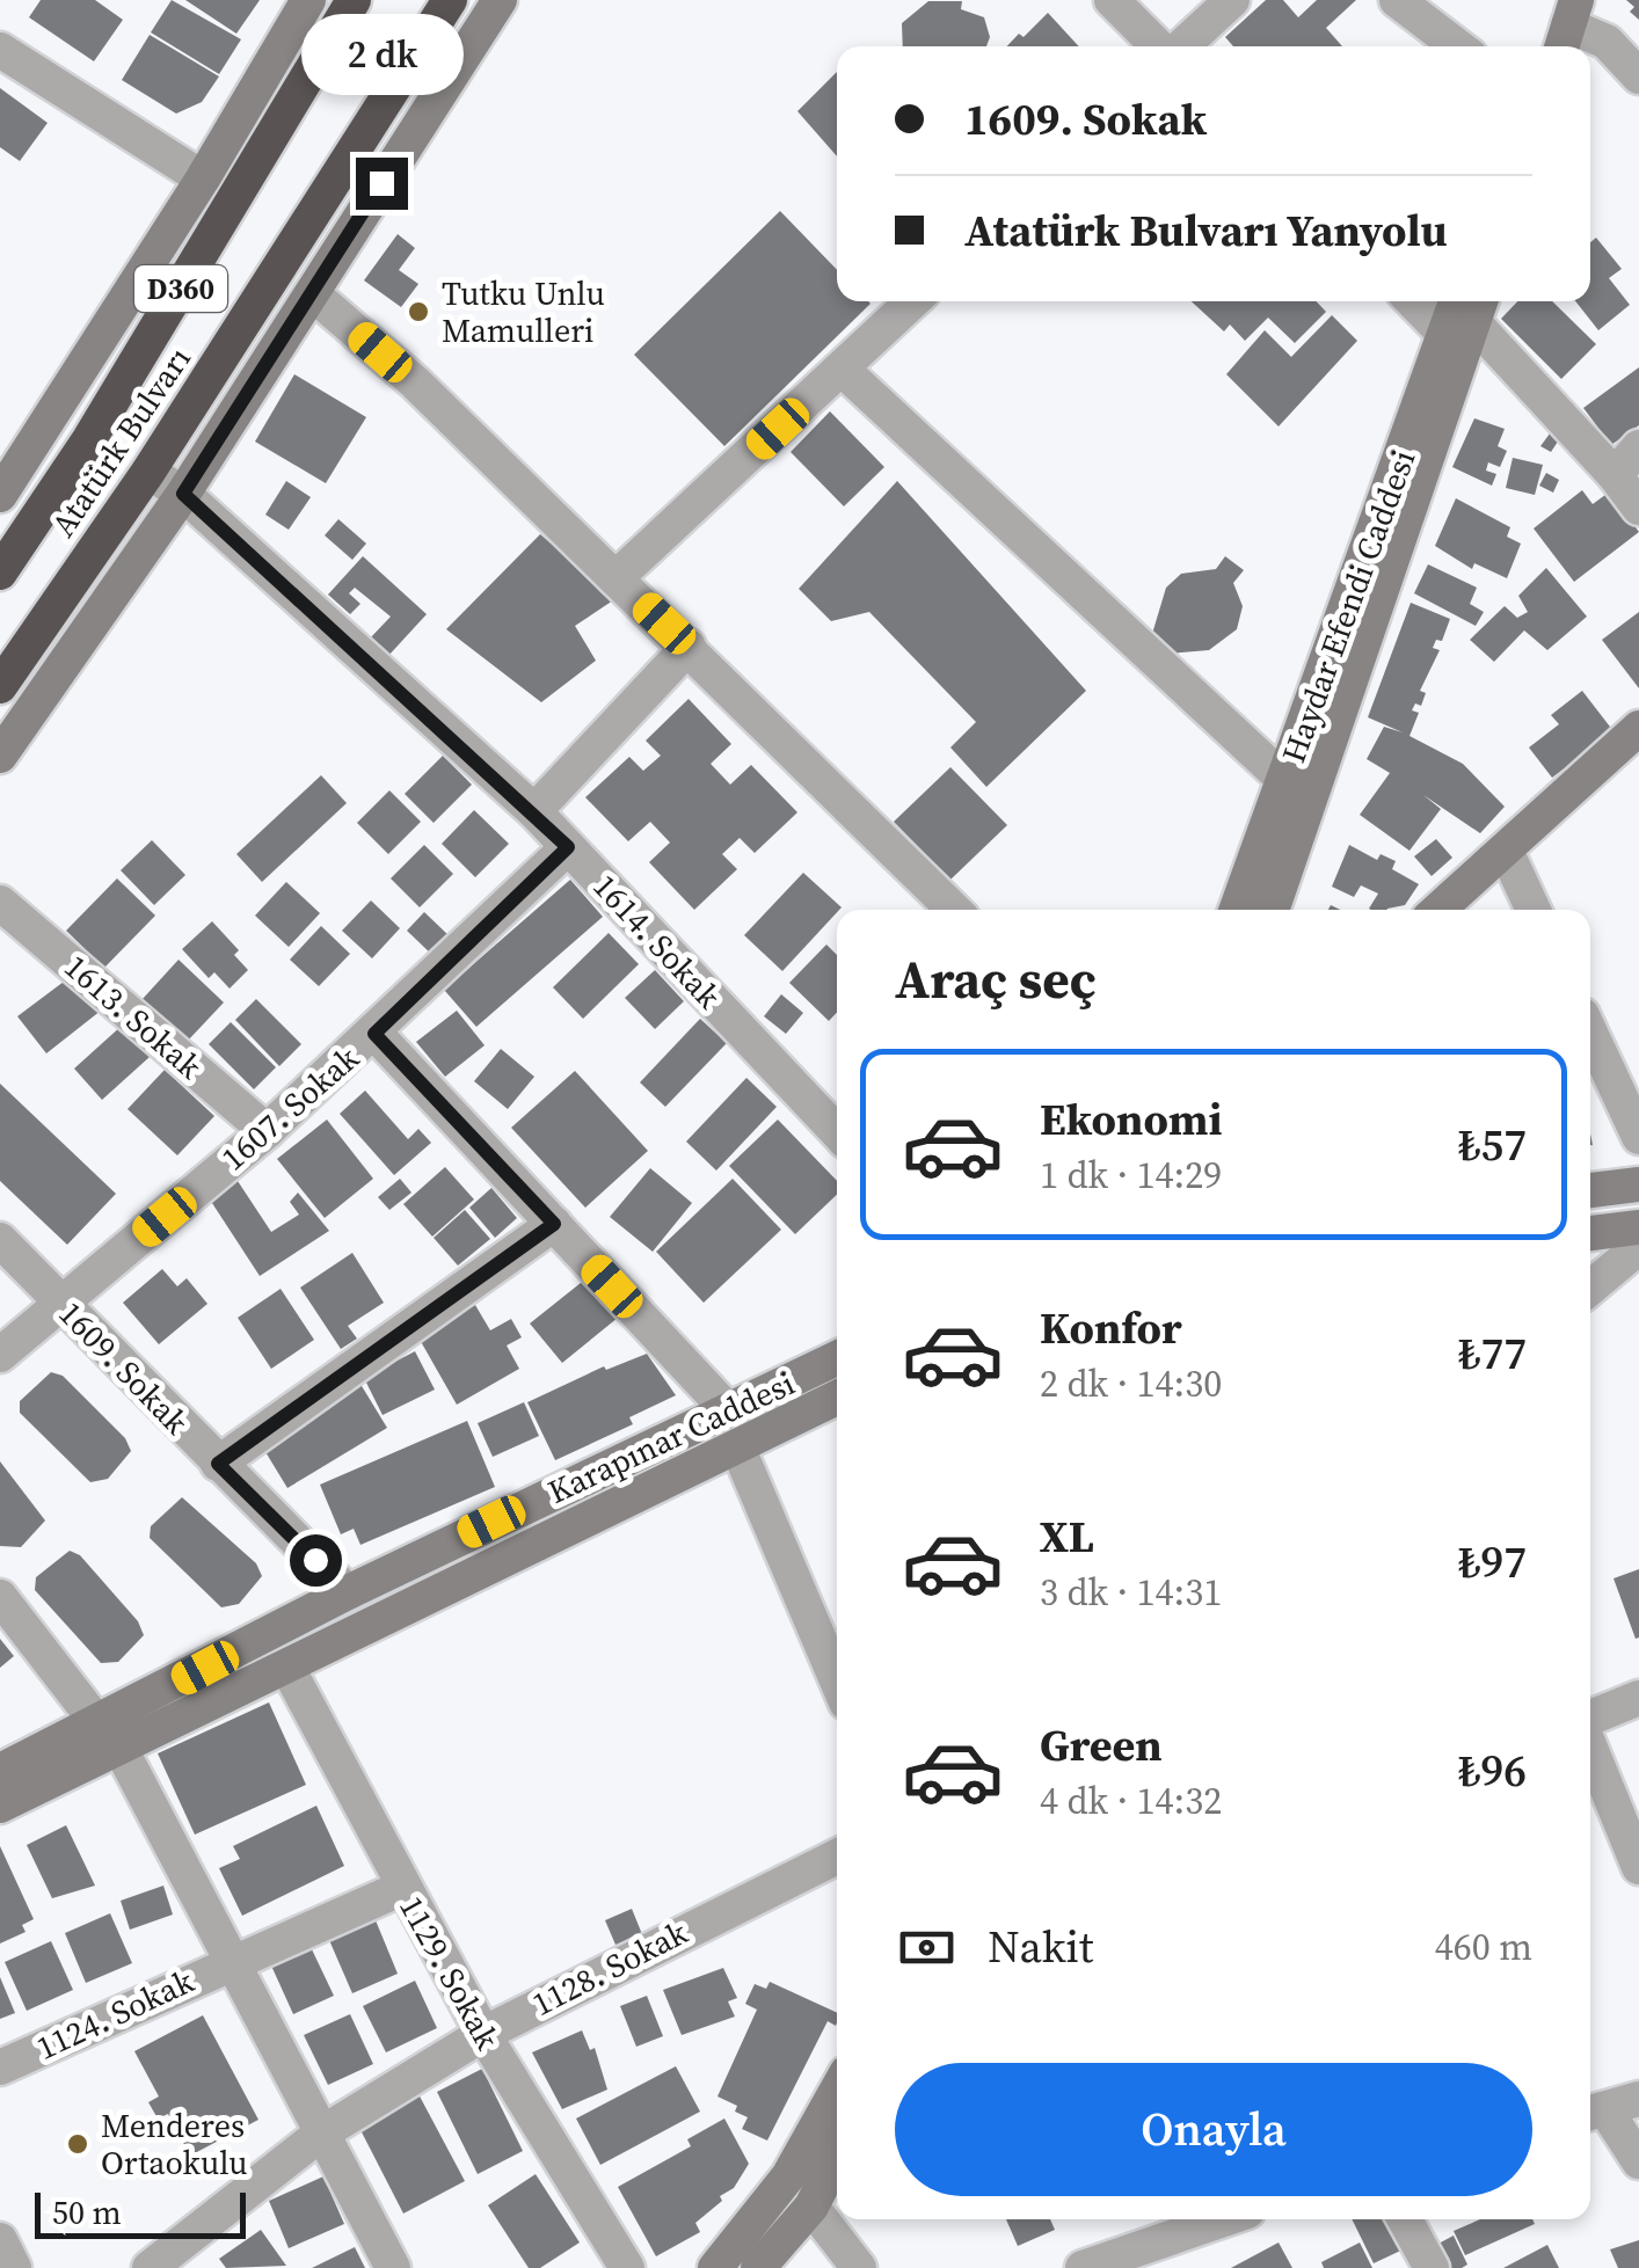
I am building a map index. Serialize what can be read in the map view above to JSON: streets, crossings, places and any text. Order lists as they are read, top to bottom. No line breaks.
{"streets":{"highway":["D360","Atatürk Bulvarı"],"main road":["Haydar Efendi Caddesi","Karapınar Caddesi"],"street":["1614. Sokak","1613. Sokak","1607. Sokak","1609. Sokak","1128. Sokak","1129. Sokak","1124. Sokak"]},"crossings":[["Atatürk Bulvarı","1614. Sokak"],["1614. Sokak","1607. Sokak"],["1613. Sokak","1607. Sokak"],["1607. Sokak","1609. Sokak"],["1609. Sokak","Karapınar Caddesi"],["Karapınar Caddesi","1129. Sokak"],["1128. Sokak","1129. Sokak"],["1129. Sokak","1124. Sokak"]],"places":["Tutku Unlu Mamulleri","Menderes Ortaokulu"],"scale_bar":"50 m","page":{"bubble":"2 dk","banner":["1609. Sokak","Atatürk Bulvarı Yanyolu"],"heading":"Araç seç","list":[{"name":"Ekonomi","note":"1 dk · 14:29","value":"₺57"},{"name":"Konfor","note":"2 dk · 14:30","value":"₺77"},{"name":"XL","note":"3 dk · 14:31","value":"₺97"},{"name":"Green","note":"4 dk · 14:32","value":"₺96"}],"pay":["Nakit","460 m"],"buttons":"Onayla","scale":"50 m"}}
